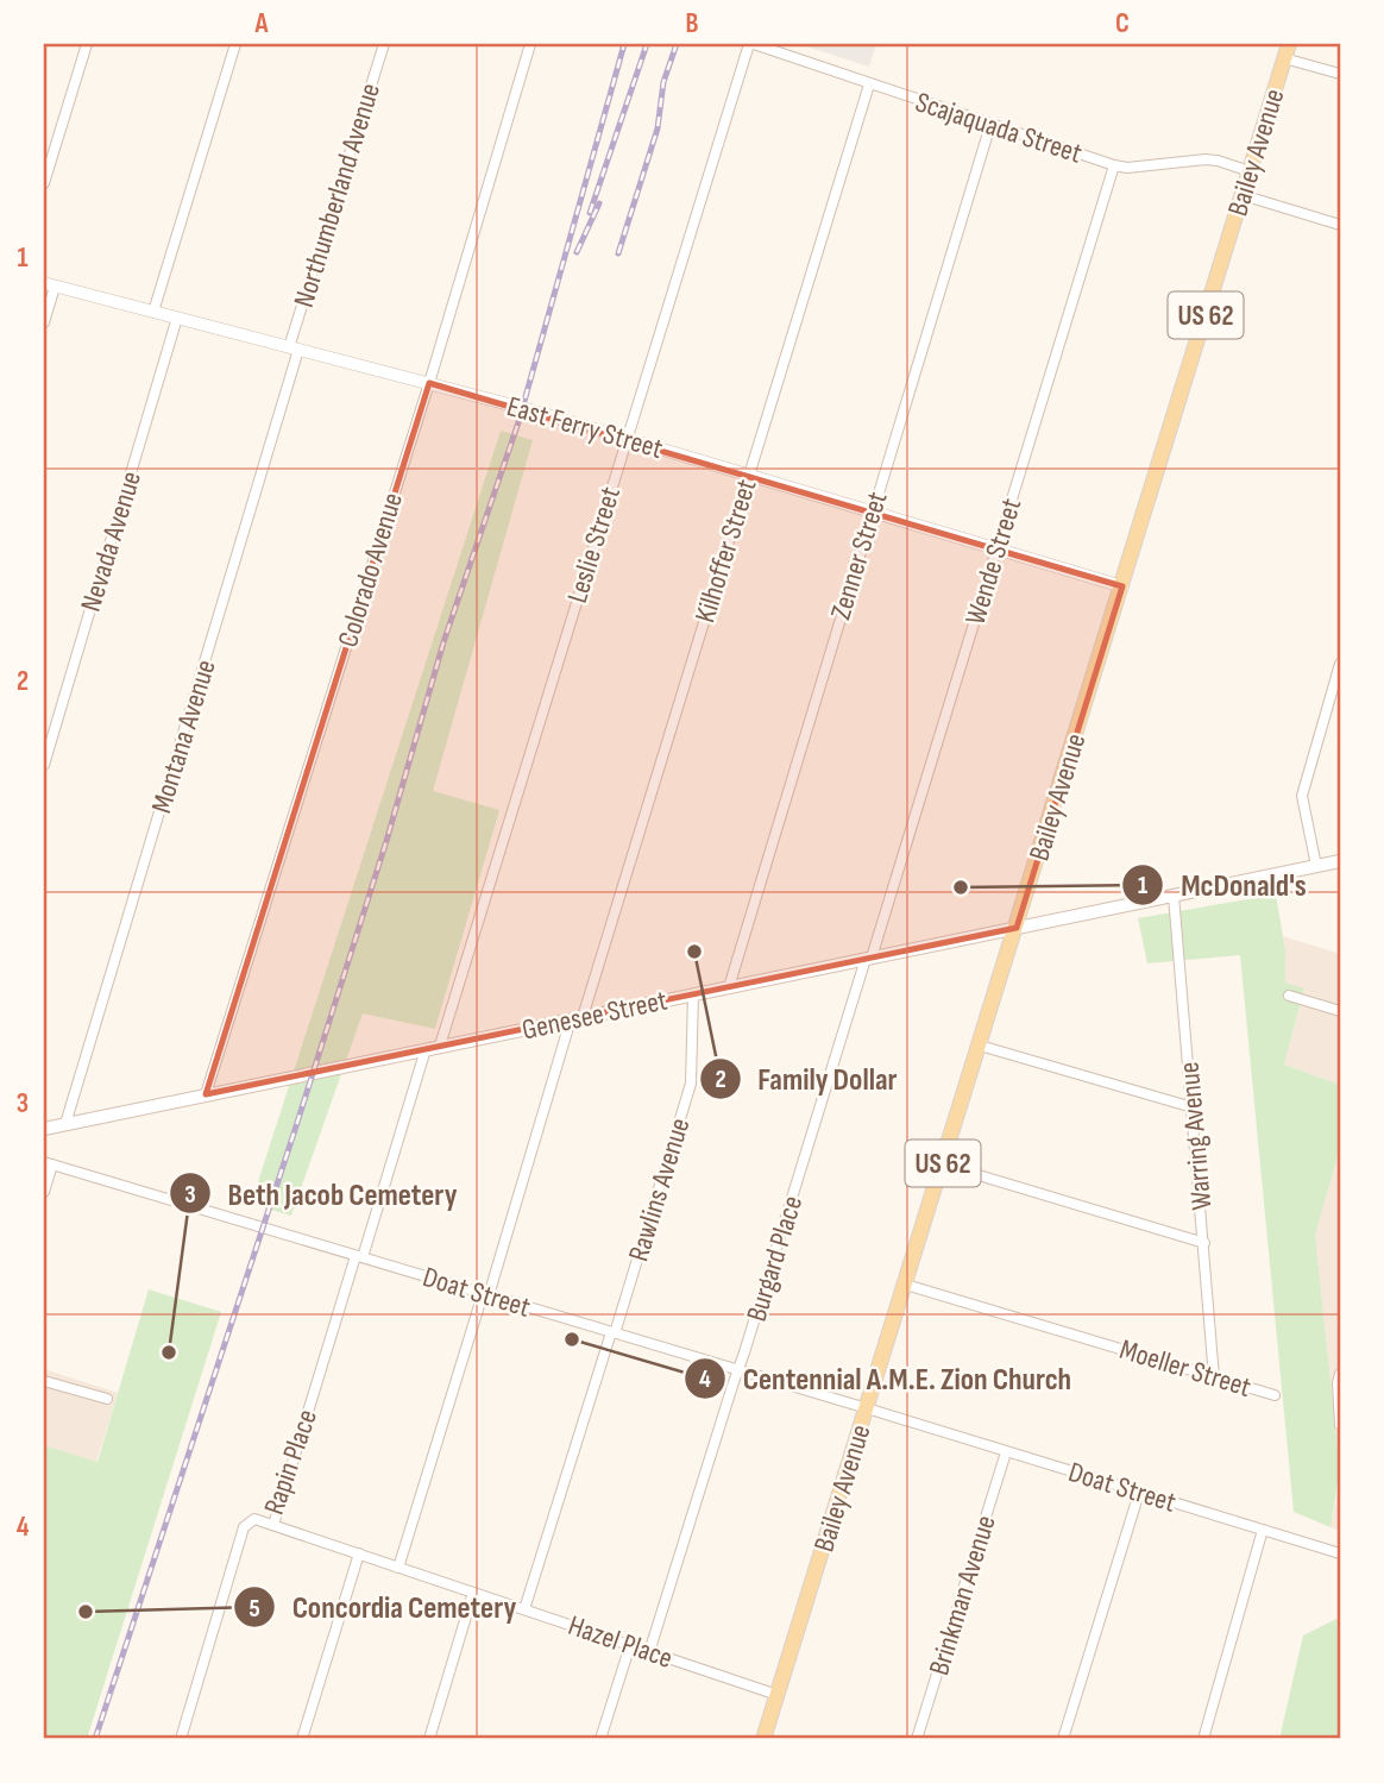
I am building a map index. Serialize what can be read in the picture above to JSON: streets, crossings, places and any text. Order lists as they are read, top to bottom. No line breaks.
{"streets":{"main road":["Bailey Avenue","US 62","Genesee Street"],"street":["Scajaquada Street","Northumberland Avenue","East Ferry Street","Nevada Avenue","Leslie Street","Kilhoffer Street","Zenner Street","Wende Street","Colorado Avenue","Montana Avenue","Warring Avenue","Rawlins Avenue","Burgard Place","Doat Street","Moeller Street","Rapin Place","Brinkman Avenue","Hazel Place"]},"crossings":[["Scajaquada Street","Bailey Avenue"],["Scajaquada Street","Leslie Street"],["Scajaquada Street","Kilhoffer Street"],["Scajaquada Street","Zenner Street"],["Scajaquada Street","Wende Street"],["Bailey Avenue","East Ferry Street"],["Bailey Avenue","Genesee Street"],["Bailey Avenue","Doat Street"],["Bailey Avenue","Moeller Street"],["Bailey Avenue","Hazel Place"],["Northumberland Avenue","East Ferry Street"],["Northumberland Avenue","Montana Avenue"],["East Ferry Street","Nevada Avenue"],["East Ferry Street","Leslie Street"],["East Ferry Street","Kilhoffer Street"],["East Ferry Street","Zenner Street"],["East Ferry Street","Wende Street"],["East Ferry Street","Colorado Avenue"],["East Ferry Street","Montana Avenue"],["Leslie Street","Genesee Street"],["Kilhoffer Street","Genesee Street"],["Kilhoffer Street","Doat Street"],["Kilhoffer Street","Hazel Place"],["Zenner Street","Genesee Street"],["Wende Street","Genesee Street"],["Wende Street","Burgard Place"],["Colorado Avenue","Genesee Street"],["Montana Avenue","Genesee Street"],["Genesee Street","Warring Avenue"],["Genesee Street","Rawlins Avenue"],["Genesee Street","Burgard Place"],["Genesee Street","Rapin Place"],["Warring Avenue","Moeller Street"],["Rawlins Avenue","Doat Street"],["Rawlins Avenue","Hazel Place"],["Burgard Place","Doat Street"],["Burgard Place","Hazel Place"],["Doat Street","Rapin Place"],["Doat Street","Brinkman Avenue"],["Rapin Place","Hazel Place"]],"places":["McDonald's","Family Dollar","Centennial A.M.E. Zion Church","Beth Jacob Cemetery","Concordia Cemetery"],"grid":{"columns":["A","B","C"],"rows":["1","2","3","4"]}}
